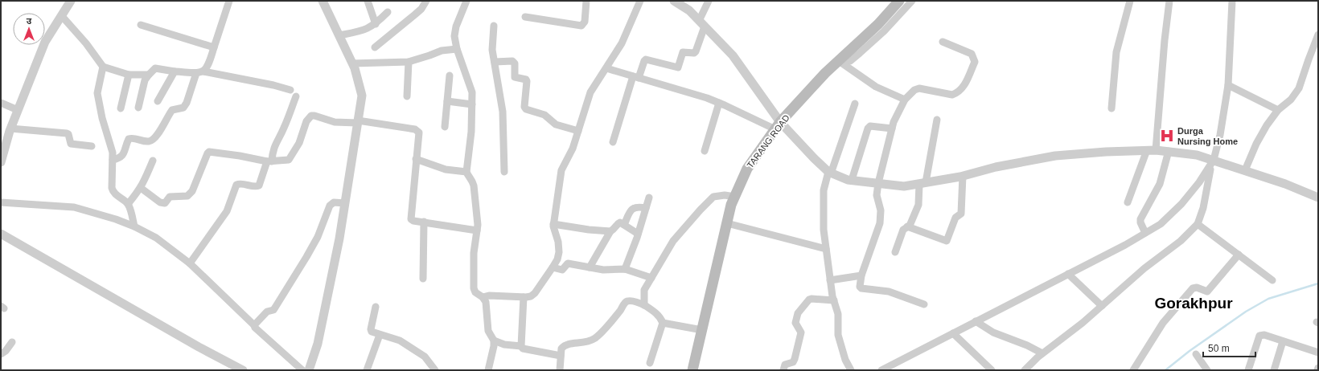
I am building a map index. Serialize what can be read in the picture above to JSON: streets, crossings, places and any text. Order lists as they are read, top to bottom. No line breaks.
{"streets":{"main road":["TARANG ROAD"]},"districts":["Gorakhpur"],"places":{"hospital":["Durga Nursing Home"]},"scale_bar":"50 m","north":"top"}
